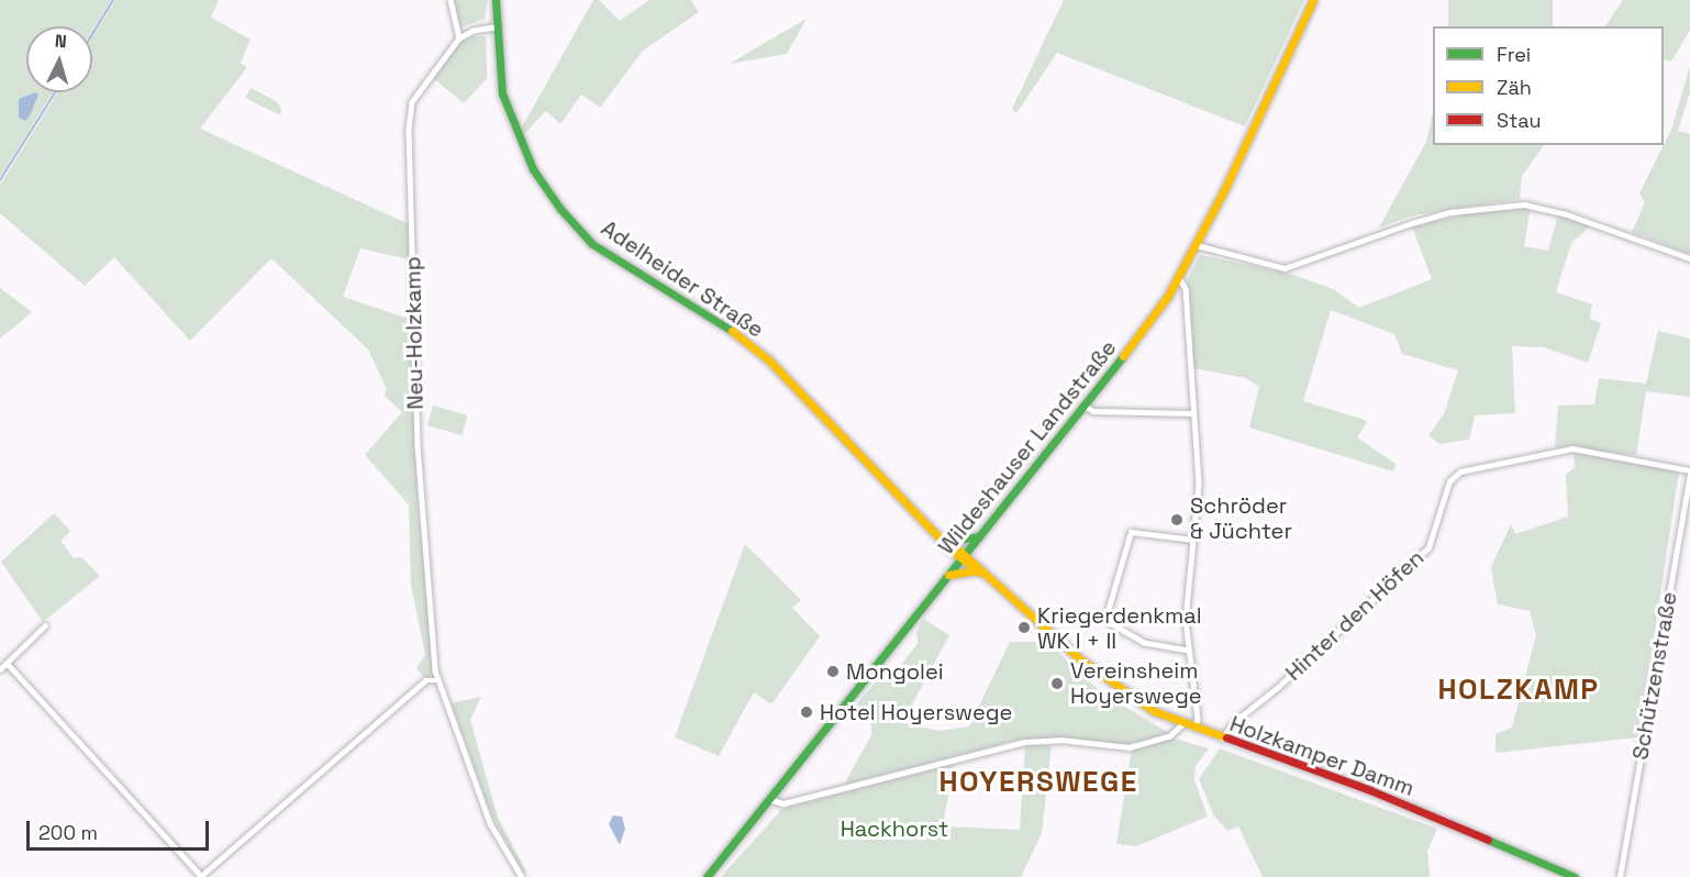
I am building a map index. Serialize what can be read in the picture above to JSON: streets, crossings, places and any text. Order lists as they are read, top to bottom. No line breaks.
{"streets":{"main road":["Adelheider Straße","Wildeshauser Landstraße","Holzkamper Damm"],"street":["Neu-Holzkamp","Hinter den Höfen","Schützenstraße"]},"crossings":[["Adelheider Straße","Wildeshauser Landstraße"],["Adelheider Straße","Holzkamper Damm"],["Wildeshauser Landstraße","Holzkamper Damm"],["Hinter den Höfen","Schützenstraße"],["Hinter den Höfen","Holzkamper Damm"]],"districts":["HOLZKAMP","HOYERSWEGE"],"parks":["Hackhorst"],"places":["Schröder & Jüchter","Kriegerdenkmal WK I + II","Mongolei","Vereinsheim Hoyerswege","Hotel Hoyerswege"],"legend":["Frei","Zäh","Stau"],"scale_bar":"200 m","north":"top"}
